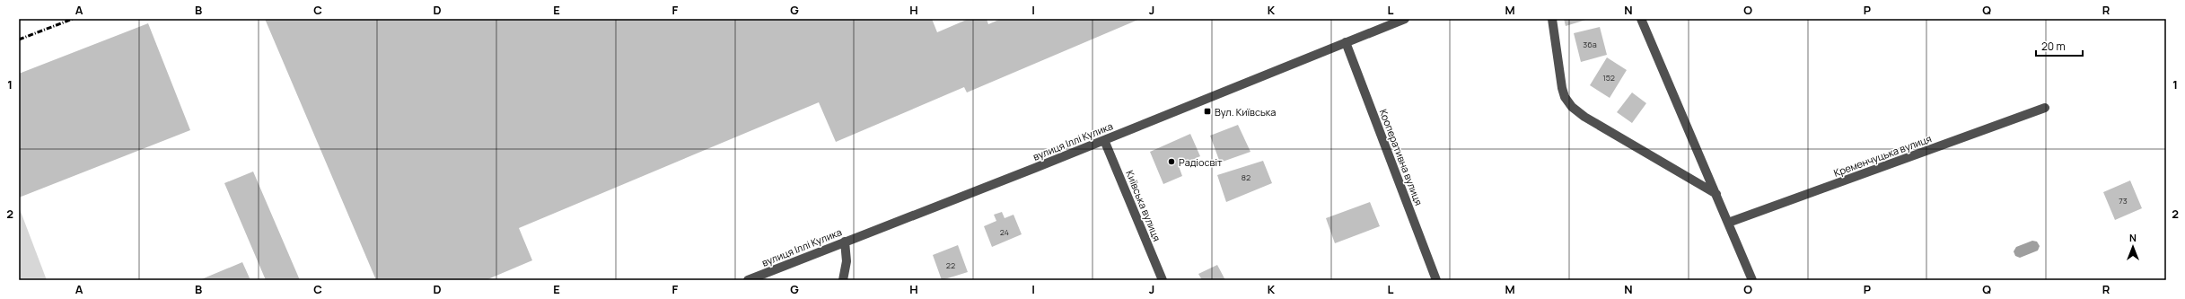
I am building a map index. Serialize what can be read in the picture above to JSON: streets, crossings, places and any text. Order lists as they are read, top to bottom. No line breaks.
{"streets":{"street":["вулиця Іллі Кулика","Кременчуцька вулиця","Кооперативна вулиця","Київська вулиця"]},"crossings":[["вулиця Іллі Кулика","Кооперативна вулиця"],["вулиця Іллі Кулика","Київська вулиця"]],"places":{"transit":["Вул. Київська"],"other":["Радіосвіт"]},"house_numbers":["36а","152","82","73","24","22"],"scale_bar":"20 m","north":"top","grid":{"columns":["A","B","C","D","E","F","G","H","I","J","K","L","M","N","O","P","Q","R"],"rows":["1","2"]}}
